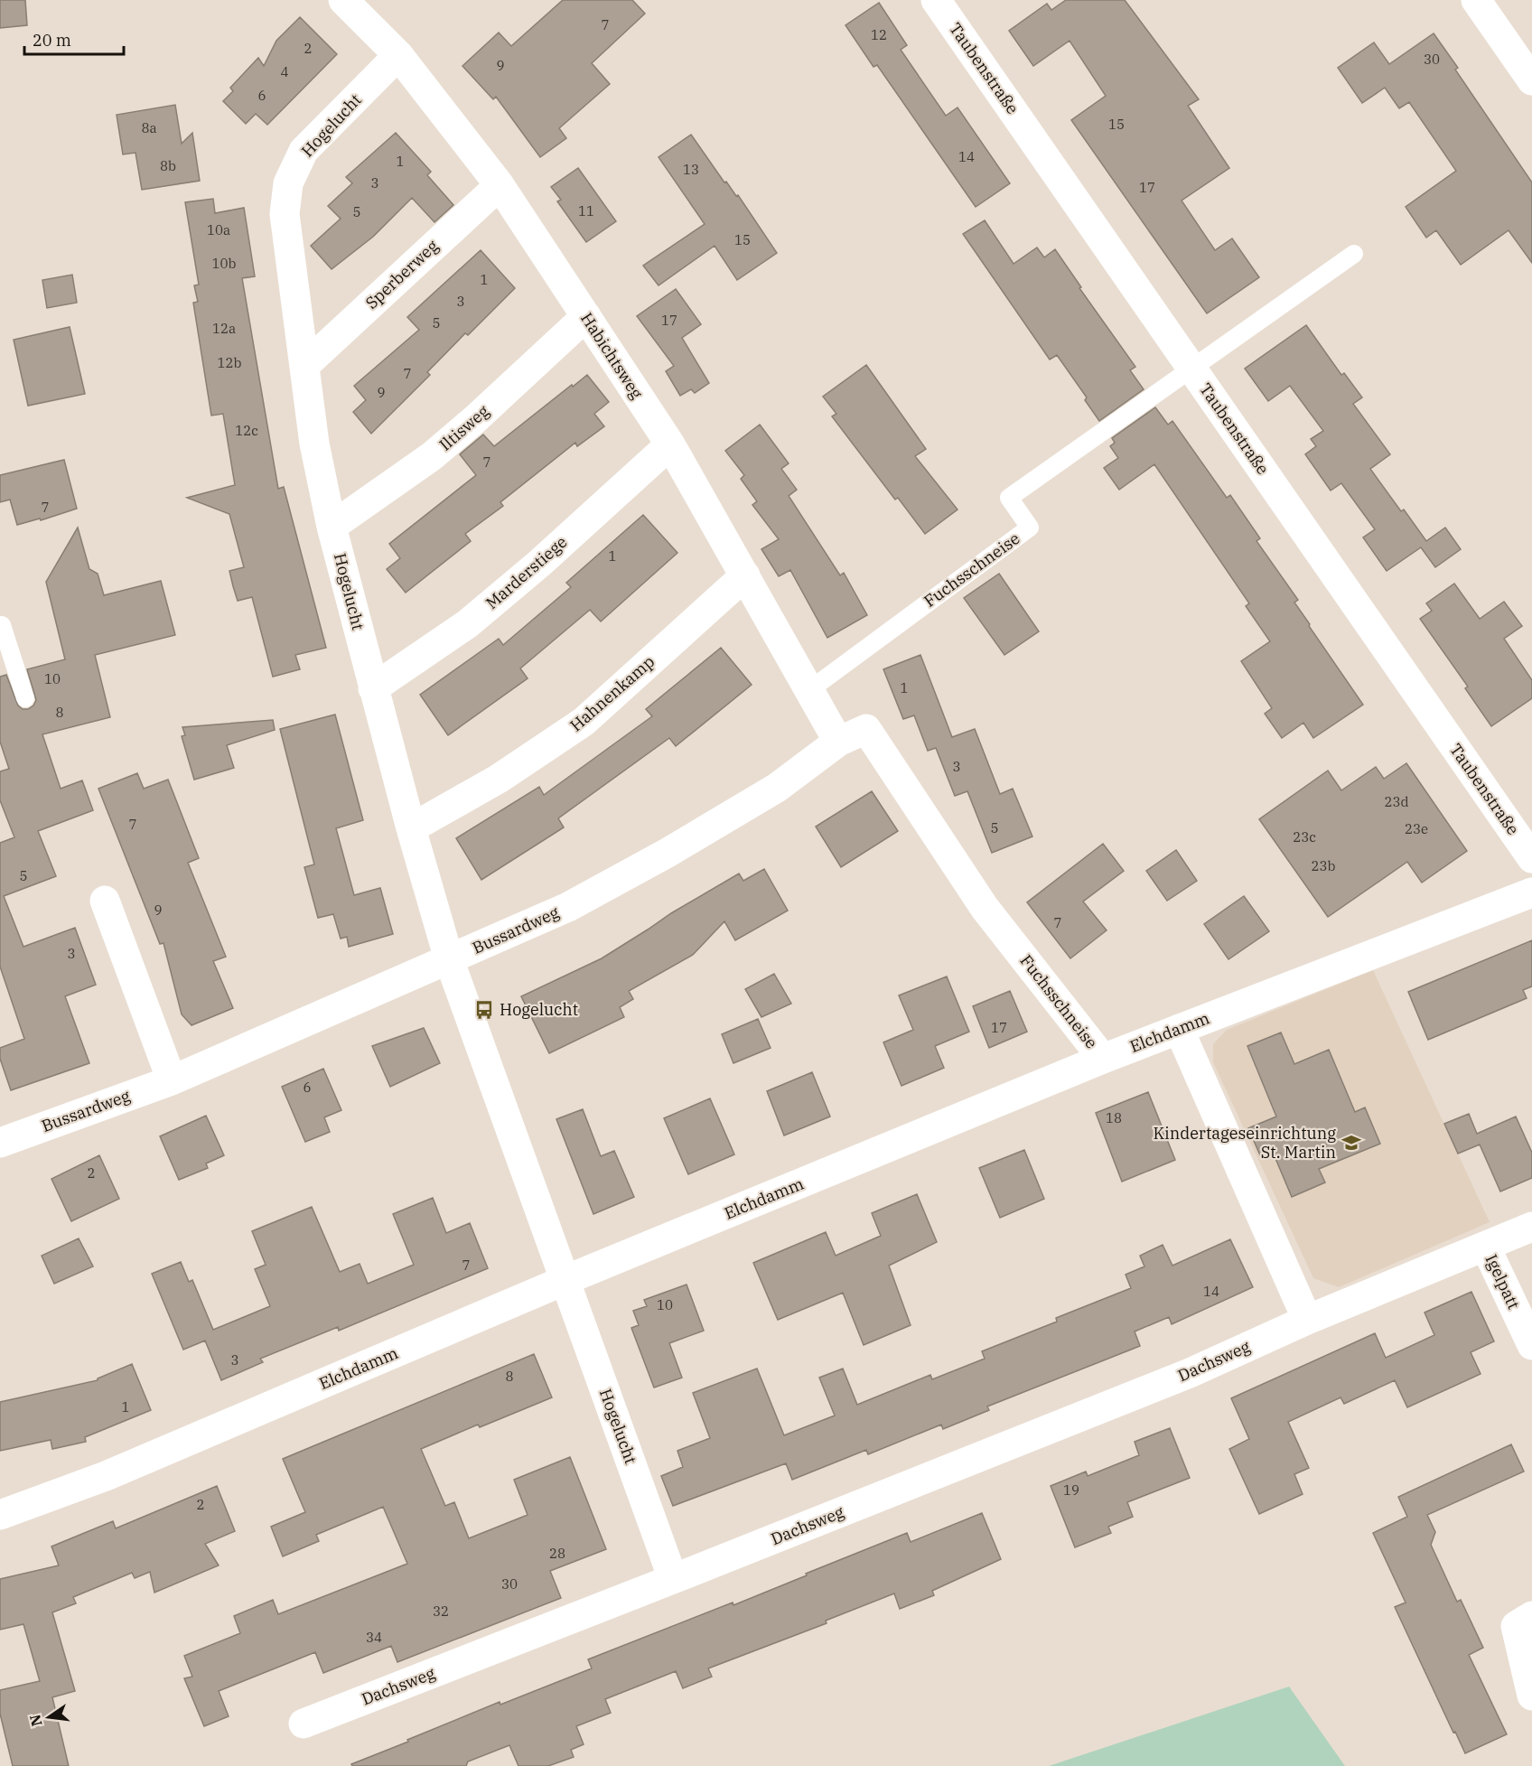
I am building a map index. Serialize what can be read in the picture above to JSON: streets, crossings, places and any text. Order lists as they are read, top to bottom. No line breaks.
{"streets":{"street":["Taubenstraße","Hogelucht","Sperberweg","Habichtsweg","Iltisweg","Fuchsschneise","Marderstiege","Hahnenkamp","Bussardweg","Elchdamm","Igelpatt","Dachsweg"]},"crossings":[["Taubenstraße","Fuchsschneise"],["Hogelucht","Sperberweg"],["Hogelucht","Habichtsweg"],["Hogelucht","Iltisweg"],["Hogelucht","Marderstiege"],["Hogelucht","Hahnenkamp"],["Hogelucht","Bussardweg"],["Hogelucht","Elchdamm"],["Hogelucht","Dachsweg"],["Sperberweg","Habichtsweg"],["Habichtsweg","Iltisweg"],["Habichtsweg","Fuchsschneise"],["Habichtsweg","Marderstiege"],["Habichtsweg","Hahnenkamp"],["Habichtsweg","Bussardweg"],["Fuchsschneise","Bussardweg"],["Fuchsschneise","Elchdamm"],["Igelpatt","Dachsweg"]],"places":{"bus stop":["Hogelucht"],"school or university":["Kindertageseinrichtung St. Martin"]},"house_numbers":["7","12","2","30","9","4","6","15","8a","14","1","8b","13","3","17","11","5","10a","15","10b","1","3","17","5","12a","12b","7","9","12c","7","7","1","10","1","8","3","23d","7","5","23e","23c","23b","5","9","7","3","17","6","18","2","7","14","10","3","8","1","19","2","28","30","32","34"],"scale_bar":"20 m","north":"left"}
